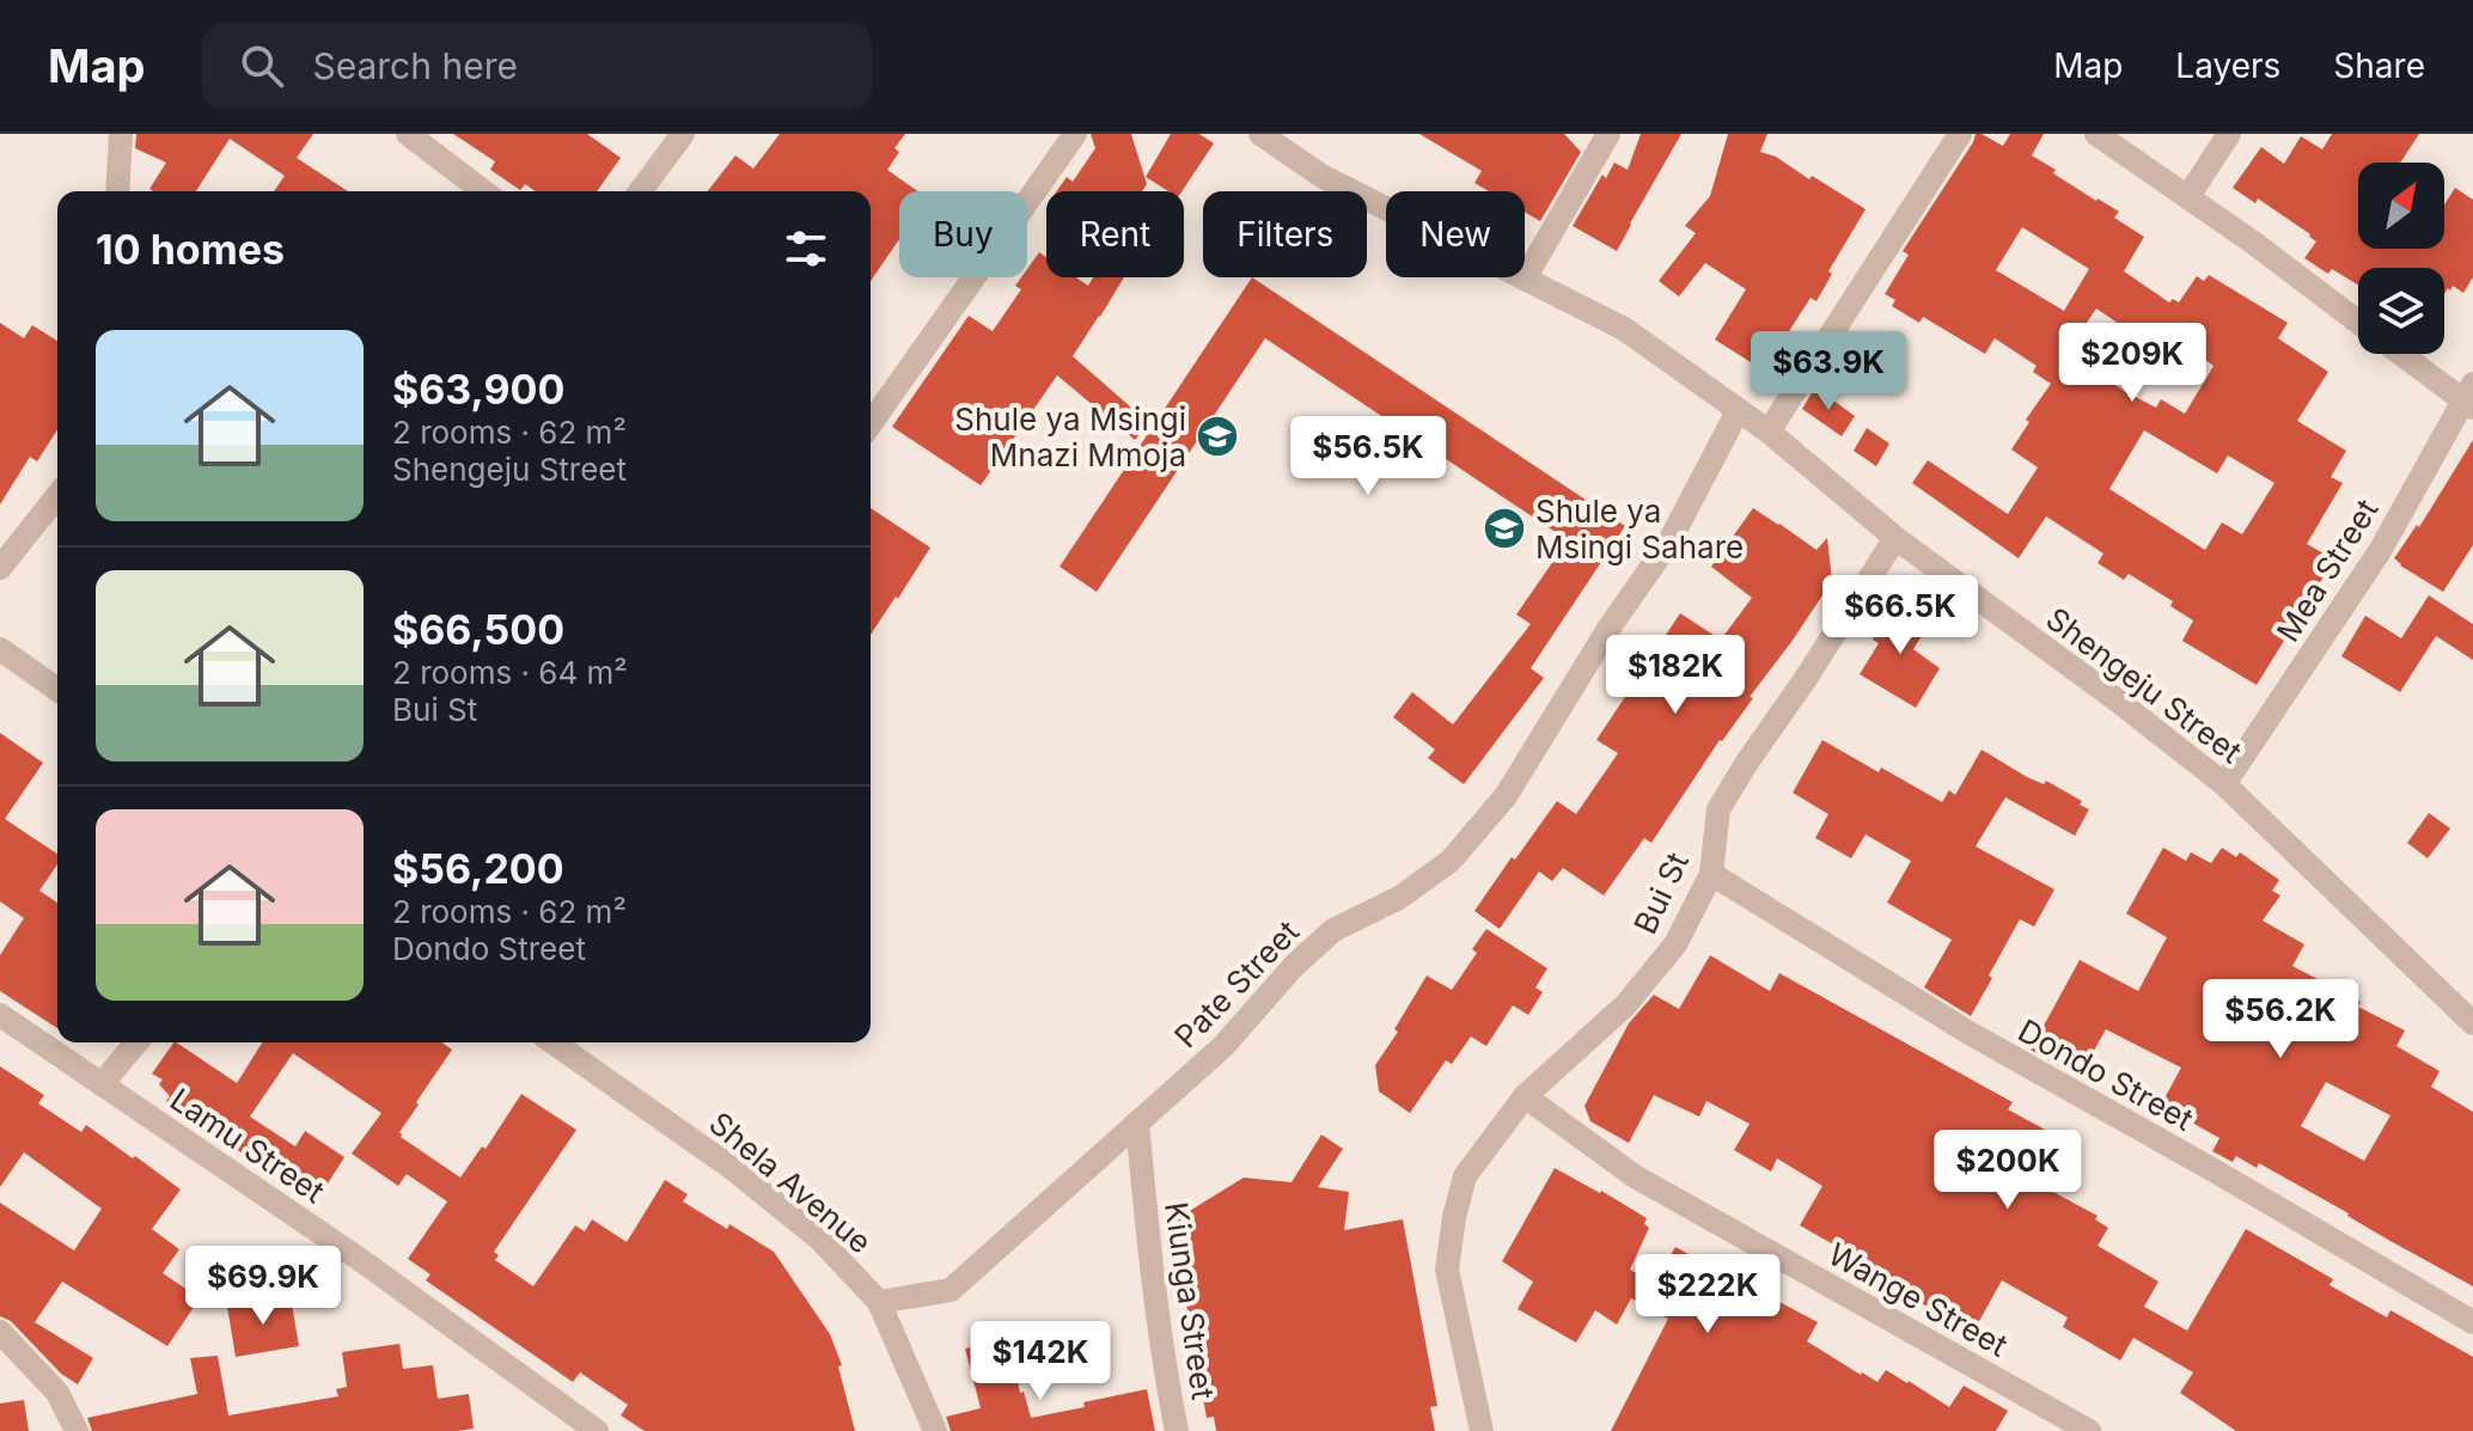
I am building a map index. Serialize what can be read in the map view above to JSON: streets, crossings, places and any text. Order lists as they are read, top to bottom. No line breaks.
{"streets":{"street":["Mea Street","Shengeju Street","Bui St","Pate Street","Dondo Street","Lamu Street","Shela Avenue","Wange Street","Kiunga Street"]},"crossings":[["Mea Street","Shengeju Street"],["Shengeju Street","Bui St"],["Shengeju Street","Pate Street"],["Bui St","Dondo Street"],["Bui St","Wange Street"],["Pate Street","Shela Avenue"],["Pate Street","Kiunga Street"]],"places":{"school or university":["Shule ya Msingi Mnazi Mmoja","Shule ya Msingi Sahare"]},"north":"top right","page":{"header":"Map","search":"Search here","nav":["Map","Layers","Share"],"chip":["Buy","Rent","Filters","New"],"heading":"10 homes","list":[{"name":"$63,900","note":"2 rooms · 62 m² · Shengeju Street"},{"name":"$66,500","note":"2 rooms · 64 m² · Bui St"},{"name":"$56,200","note":"2 rooms · 62 m² · Dondo Street"}],"price":["$209K","$63.9K","$56.5K","$66.5K","$182K","$56.2K","$200K","$69.9K","$222K","$142K"]}}
